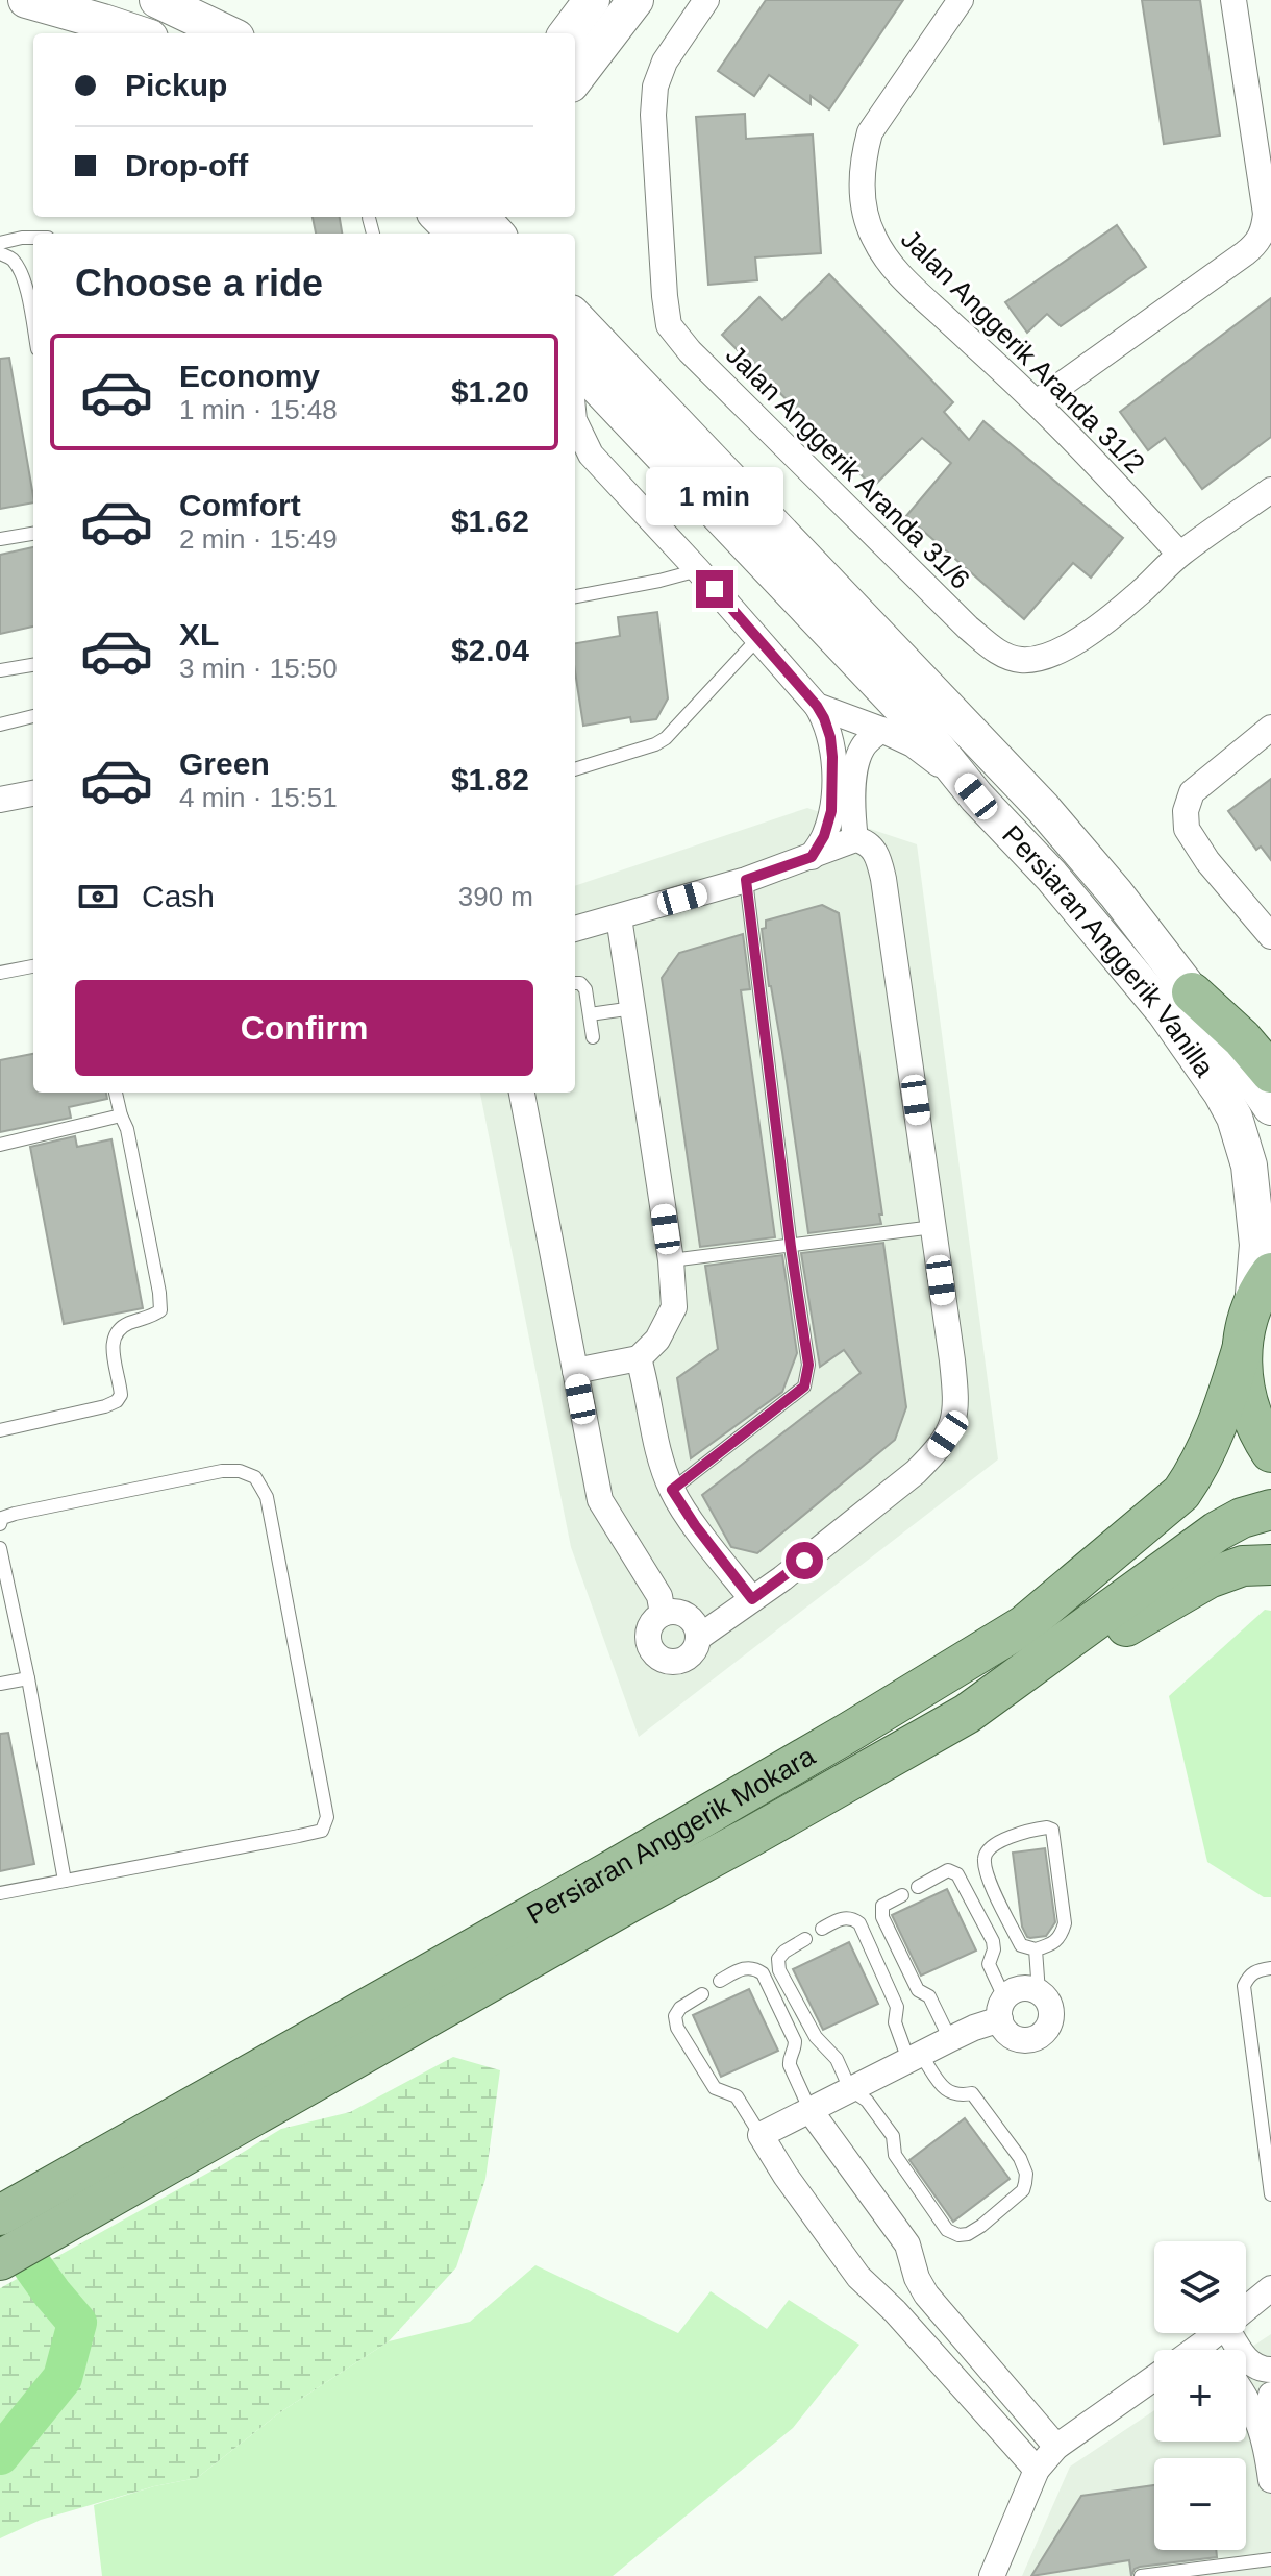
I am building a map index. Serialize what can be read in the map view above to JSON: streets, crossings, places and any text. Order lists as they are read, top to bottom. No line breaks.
{"streets":{"main road":["Persiaran Anggerik Vanilla","Persiaran Anggerik Mokara"],"street":["Jalan Anggerik Aranda 31/2","Jalan Anggerik Aranda 31/6"]},"crossings":[["Jalan Anggerik Aranda 31/2","Jalan Anggerik Aranda 31/6"]],"page":{"banner":["Pickup","Drop-off"],"heading":"Choose a ride","list":[{"name":"Economy","note":"1 min · 15:48","value":"$1.20"},{"name":"Comfort","note":"2 min · 15:49","value":"$1.62"},{"name":"XL","note":"3 min · 15:50","value":"$2.04"},{"name":"Green","note":"4 min · 15:51","value":"$1.82"}],"bubble":"1 min","pay":["Cash","390 m"],"buttons":"Confirm","map_buttons":["+","−"]}}
